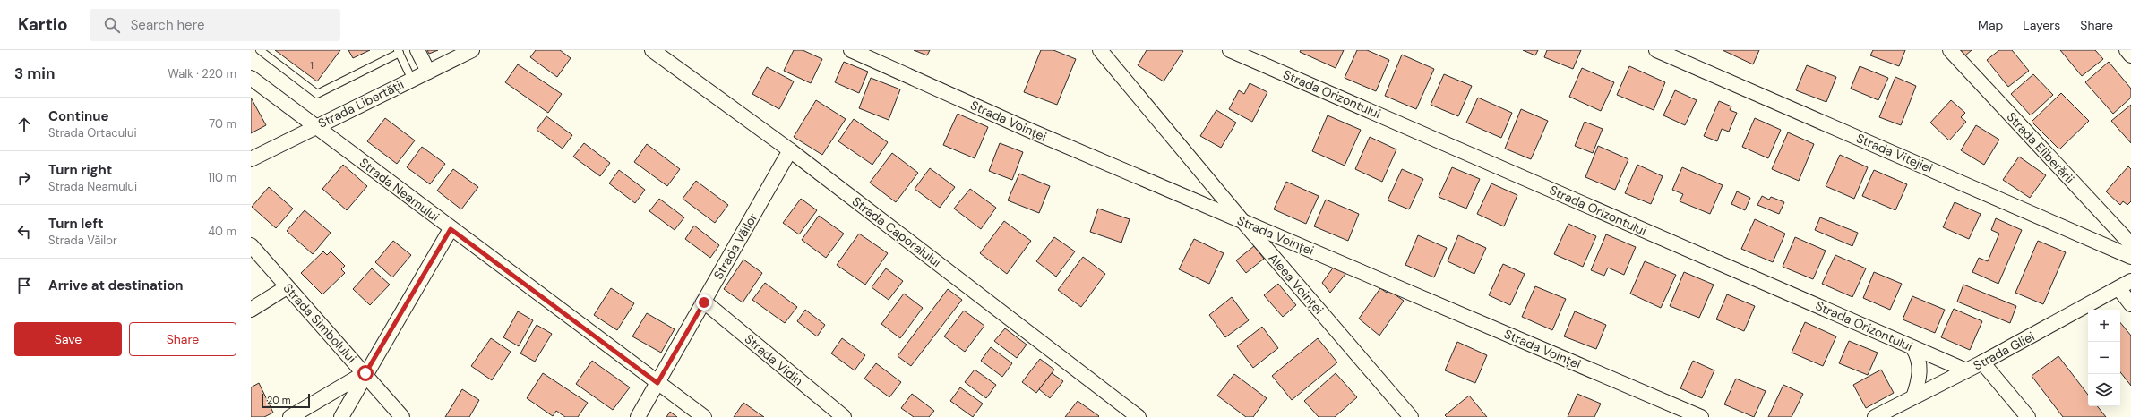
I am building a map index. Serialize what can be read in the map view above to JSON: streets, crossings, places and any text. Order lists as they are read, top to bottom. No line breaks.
{"streets":{"street":["Strada Orizontului","Strada Libertății","Strada Voinței","Strada Eliberării","Strada Vitejiei","Strada Neamului","Strada Caporalului","Strada Văilor","Aleea Voinței","Strada Simbolului","Strada Gliei","Strada Vidin"]},"crossings":[["Strada Orizontului","Strada Gliei"],["Strada Libertății","Strada Neamului"],["Strada Voinței","Aleea Voinței"],["Strada Neamului","Strada Văilor"],["Strada Caporalului","Strada Văilor"],["Strada Văilor","Strada Vidin"]],"house_numbers":["1"],"scale_bar":"20 m","page":{"header":"Kartio","search":"Search here","nav":["Map","Layers","Share"],"heading":["3 min","Walk · 220 m"],"list":[["Continue","Strada Ortacului","70 m"],["Turn right","Strada Neamului","110 m"],["Turn left","Strada Văilor","40 m"],"Arrive at destination"],"map_buttons":["+","−"],"buttons":["Save","Share"],"scale":"20 m"}}
